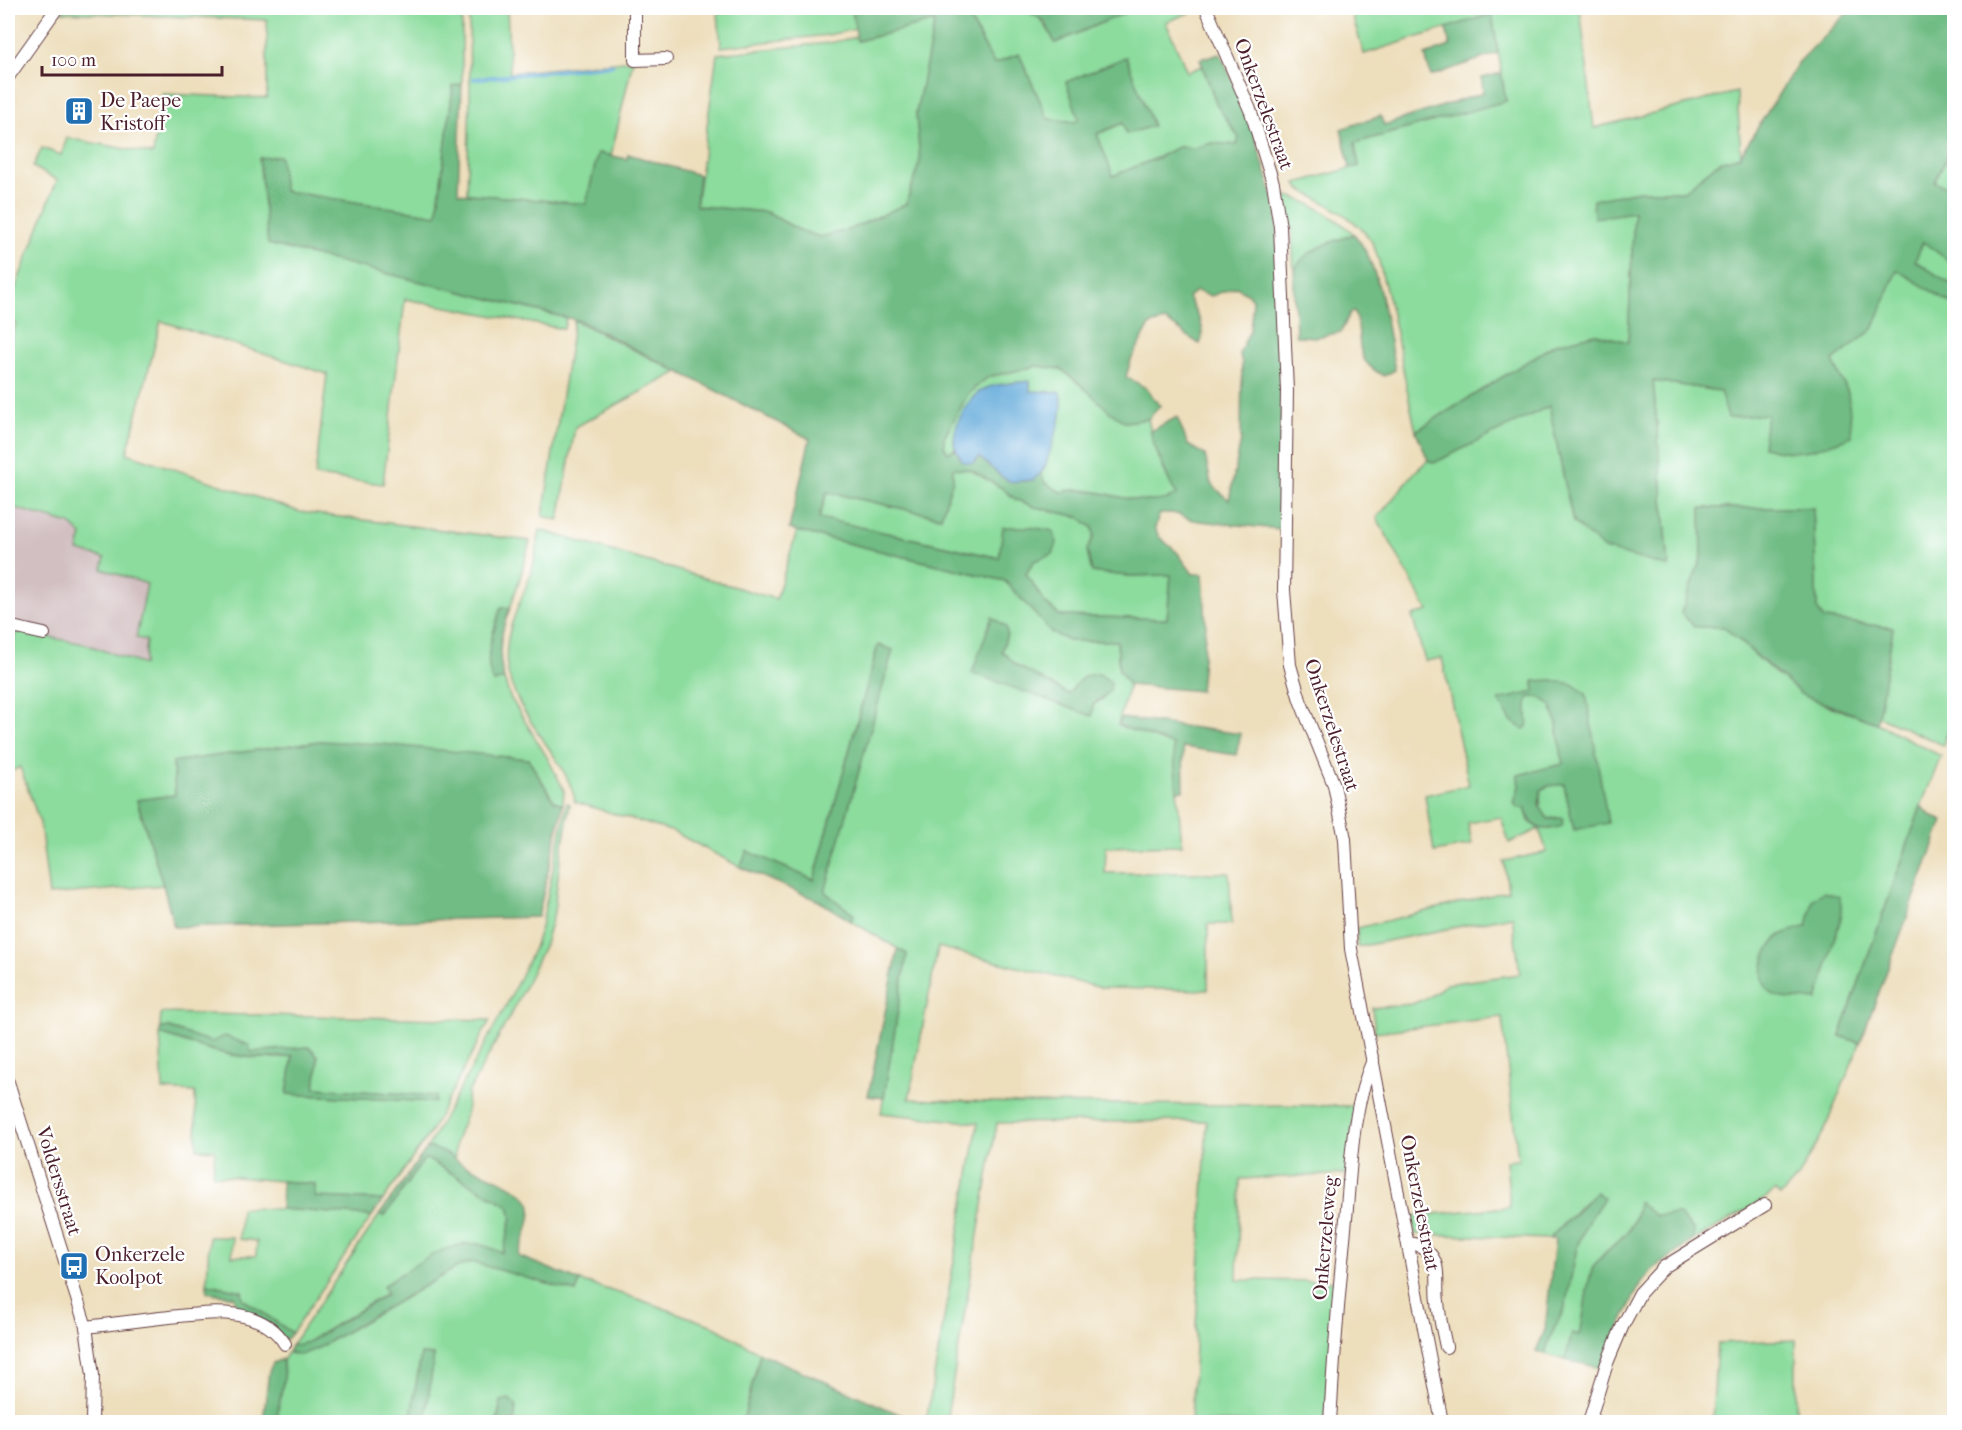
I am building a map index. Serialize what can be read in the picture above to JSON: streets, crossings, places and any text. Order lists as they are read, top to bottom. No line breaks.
{"streets":{"street":["Onkerzelestraat","Voldersstraat","Onkerzeleweg"]},"crossings":[["Onkerzelestraat","Onkerzeleweg"]],"places":{"building":["De Paepe Kristoff"],"bus stop":["Onkerzele Koolpot"]},"scale_bar":"100 m"}
